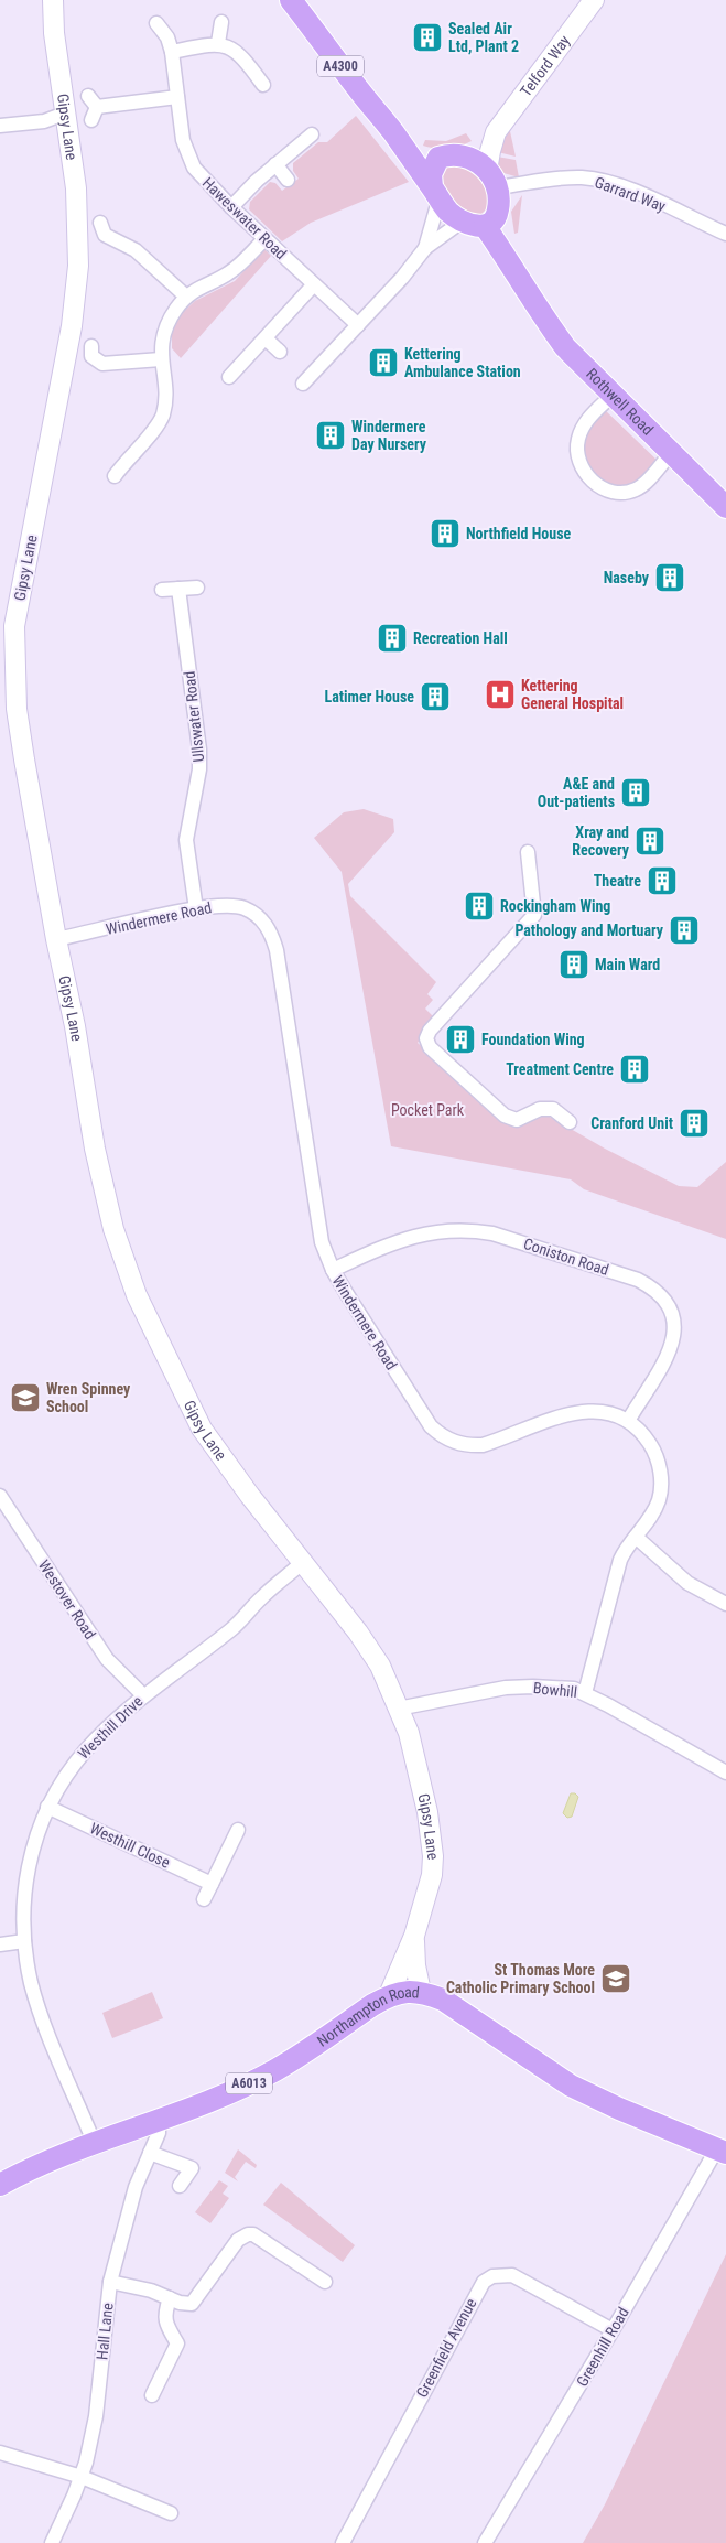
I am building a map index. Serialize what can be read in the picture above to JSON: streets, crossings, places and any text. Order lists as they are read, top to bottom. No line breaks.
{"streets":{"main road":["A4300","Telford Way","Gipsy Lane","Rothwell Road","Northampton Road","A6013"],"street":["Garrard Way","Haweswater Road","Ullswater Road","Windermere Road","Coniston Road","Westover Road","Bowhill","Westhill Drive","Westhill Close","Hall Lane","Greenhill Road","Greenfield Avenue"]},"crossings":[["A4300","Telford Way"],["A4300","Garrard Way"],["A4300","Rothwell Road"],["Telford Way","Garrard Way"],["Telford Way","Rothwell Road"],["Gipsy Lane","Windermere Road"],["Gipsy Lane","Bowhill"],["Gipsy Lane","Westhill Drive"],["Gipsy Lane","Northampton Road"],["Garrard Way","Rothwell Road"],["Ullswater Road","Windermere Road"],["Windermere Road","Coniston Road"],["Windermere Road","Bowhill"],["Westover Road","Westhill Drive"],["Westhill Drive","Westhill Close"],["Westhill Drive","Northampton Road"],["Northampton Road","Hall Lane"],["Northampton Road","Greenhill Road"],["Greenhill Road","Greenfield Avenue"]],"parks":["Pocket Park"],"places":{"building":["Sealed Air Ltd, Plant 2","Kettering Ambulance Station","Windermere Day Nursery","Northfield House","Naseby","Recreation Hall","Latimer House","A&E and Out-patients","Xray and Recovery","Theatre","Rockingham Wing","Pathology and Mortuary","Main Ward","Foundation Wing","Treatment Centre","Cranford Unit"],"hospital":["Kettering General Hospital"],"school or university":["Wren Spinney School","St Thomas More Catholic Primary School"]}}
